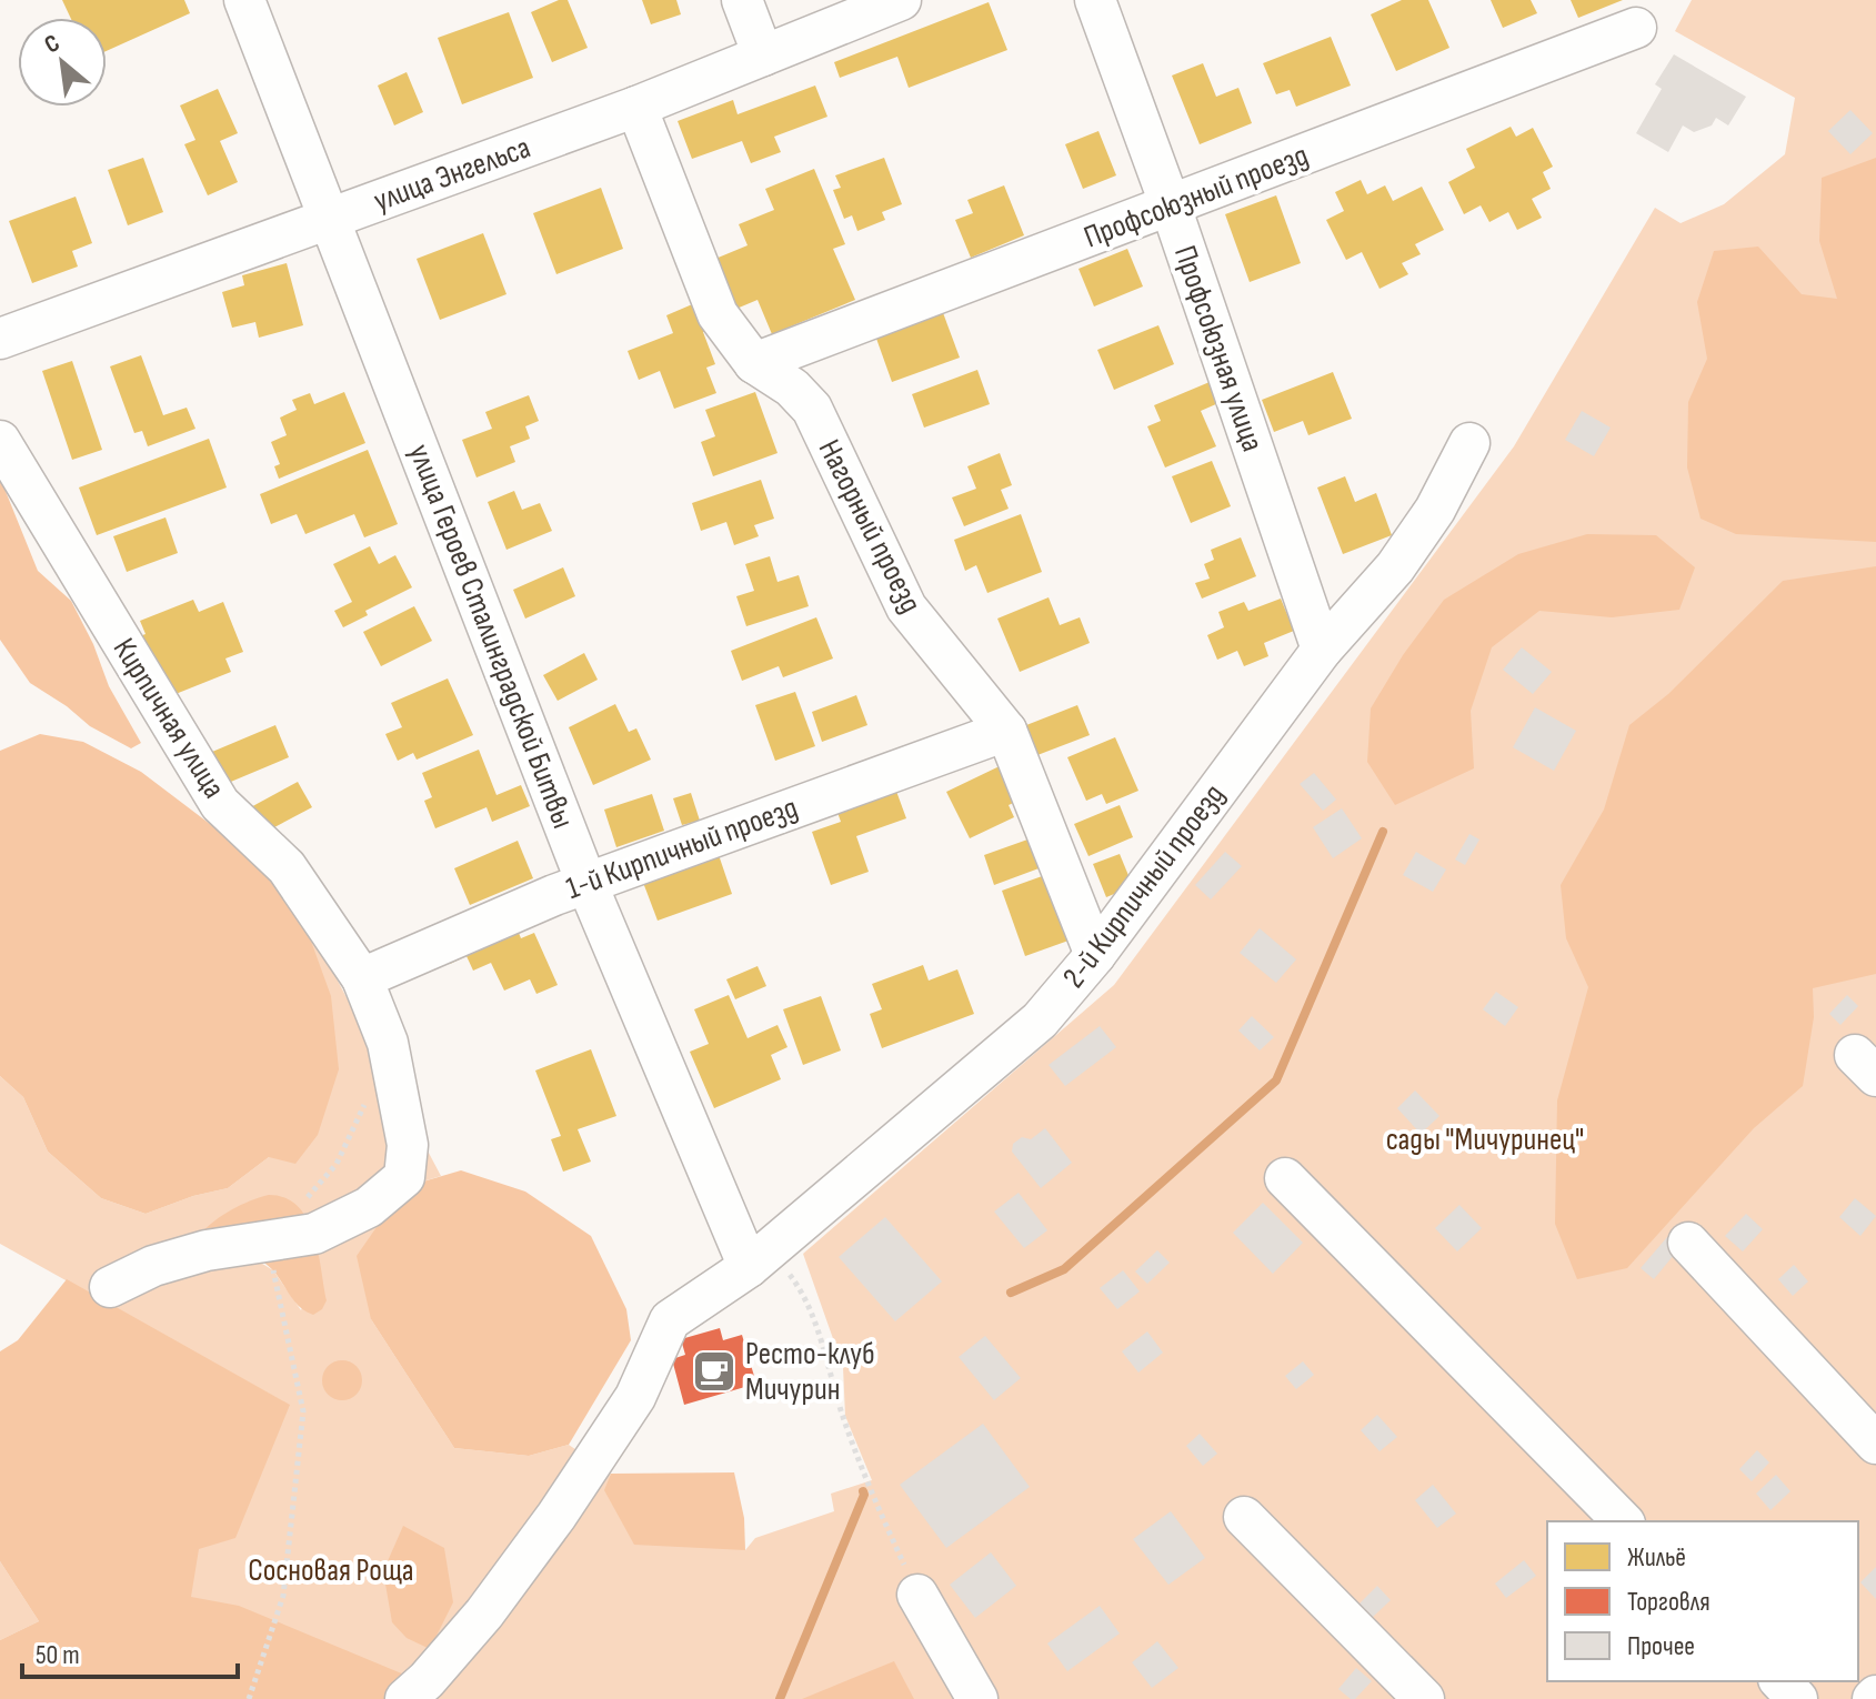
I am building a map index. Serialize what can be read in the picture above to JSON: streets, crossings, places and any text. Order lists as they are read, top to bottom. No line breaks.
{"streets":{"street":["улица Энгельса","Профсоюзный проезд","Профсоюзная улица","Нагорный проезд","улица Героев Сталинградской Битвы","Кирпичная улица","1-й Кирпичный проезд","2-й Кирпичный проезд"]},"crossings":[["улица Энгельса","Нагорный проезд"],["улица Энгельса","улица Героев Сталинградской Битвы"],["Профсоюзный проезд","Профсоюзная улица"],["Профсоюзный проезд","Нагорный проезд"],["Профсоюзная улица","2-й Кирпичный проезд"],["Нагорный проезд","1-й Кирпичный проезд"],["Нагорный проезд","2-й Кирпичный проезд"],["улица Героев Сталинградской Битвы","1-й Кирпичный проезд"],["улица Героев Сталинградской Битвы","2-й Кирпичный проезд"],["Кирпичная улица","1-й Кирпичный проезд"]],"parks":["сады \"Мичуринец\"","Сосновая Роща"],"places":{"cafe":["Ресто-клуб Мичурин"]},"legend":["Жильё","Торговля","Прочее"],"scale_bar":"50 m","north":"top left"}
